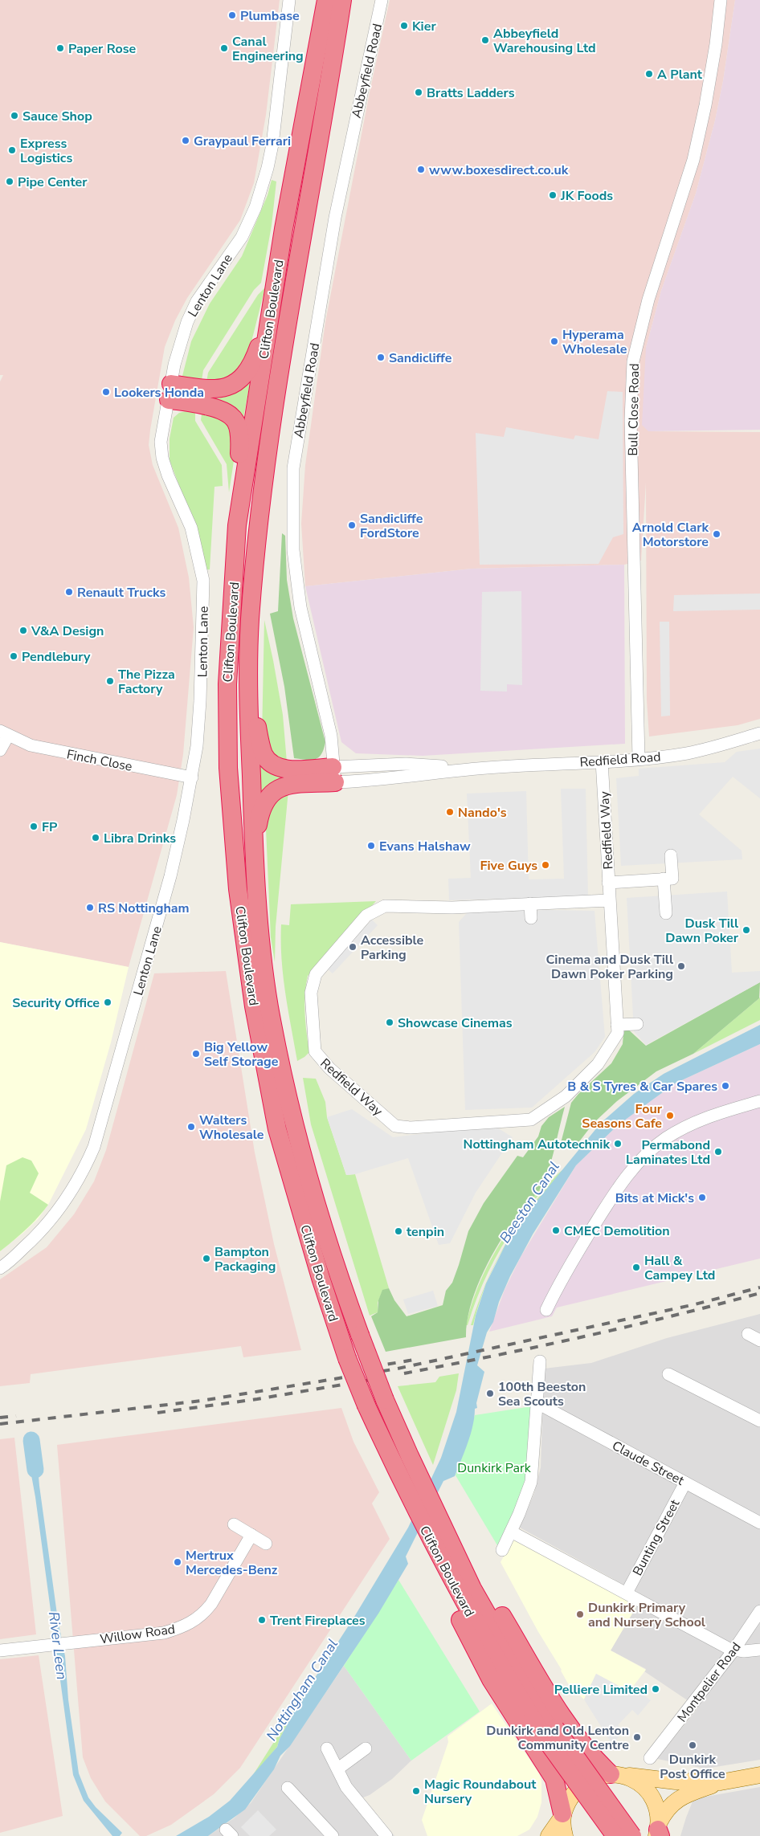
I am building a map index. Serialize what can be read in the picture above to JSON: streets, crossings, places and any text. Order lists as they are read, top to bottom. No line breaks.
{"streets":{"highway":["Clifton Boulevard"],"street":["Abbeyfield Road","Lenton Lane","Bull Close Road","Redfield Road","Finch Close","Redfield Way","Claude Street","Bunting Street","Willow Road","Montpelier Road"]},"crossings":[["Abbeyfield Road","Redfield Road"],["Lenton Lane","Finch Close"],["Bull Close Road","Redfield Road"],["Redfield Road","Redfield Way"],["Claude Street","Bunting Street"]],"water":["Beeston Canal","River Leen","Nottingham Canal"],"parks":["Dunkirk Park"],"places":["Plumbase","Kier","Abbeyfield Warehousing Ltd","Paper Rose","Canal Engineering","A Plant","Bratts Ladders","Sauce Shop","Graypaul Ferrari","Express Logistics","www.boxesdirect.co.uk","Pipe Center","JK Foods","Hyperama Wholesale","Sandicliffe","Lookers Honda","Sandicliffe FordStore","Arnold Clark Motorstore","Renault Trucks","V&A Design","Pendlebury","The Pizza Factory","Nando's","FP","Libra Drinks","Evans Halshaw","Five Guys","RS Nottingham","Dusk Till Dawn Poker","Accessible Parking","Cinema and Dusk Till Dawn Poker Parking","Security Office","Showcase Cinemas","Big Yellow Self Storage","B & S Tyres & Car Spares","Four Seasons Cafe","Walters Wholesale","Nottingham Autotechnik","Permabond Laminates Ltd","Bits at Mick's","CMEC Demolition","tenpin","Bampton Packaging","Hall & Campey Ltd","100th Beeston Sea Scouts","Mertrux Mercedes-Benz","Dunkirk Primary and Nursery School","Trent Fireplaces","Pelliere Limited","Dunkirk and Old Lenton Community Centre","Dunkirk Post Office","Magic Roundabout Nursery"]}
